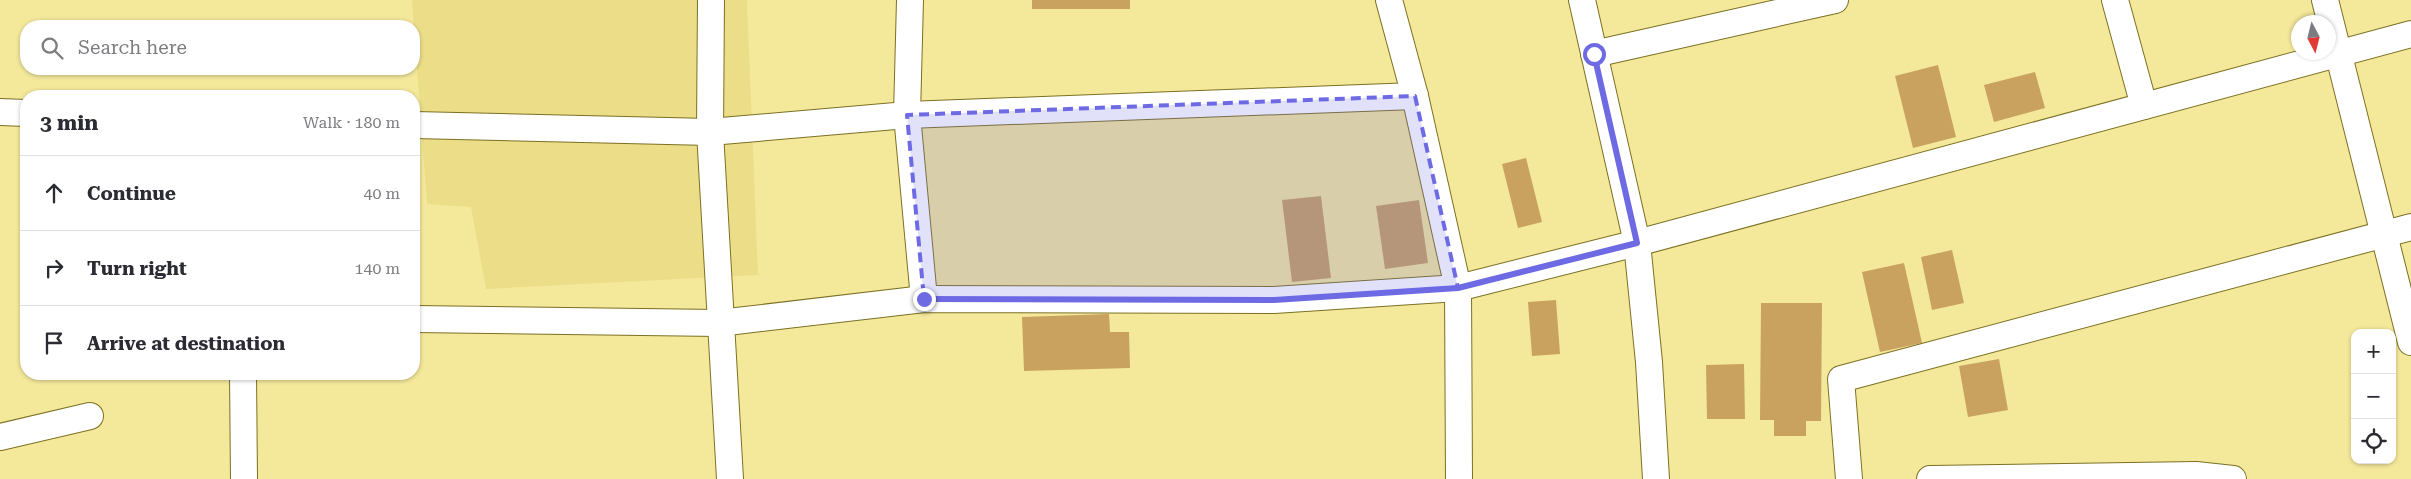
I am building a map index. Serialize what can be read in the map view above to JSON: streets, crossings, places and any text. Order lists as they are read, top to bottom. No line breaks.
{"north":"bottom","page":{"search":"Search here","heading":["3 min","Walk · 180 m"],"list":[["Continue","40 m"],["Turn right","140 m"],"Arrive at destination"],"map_buttons":["+","−"]}}
